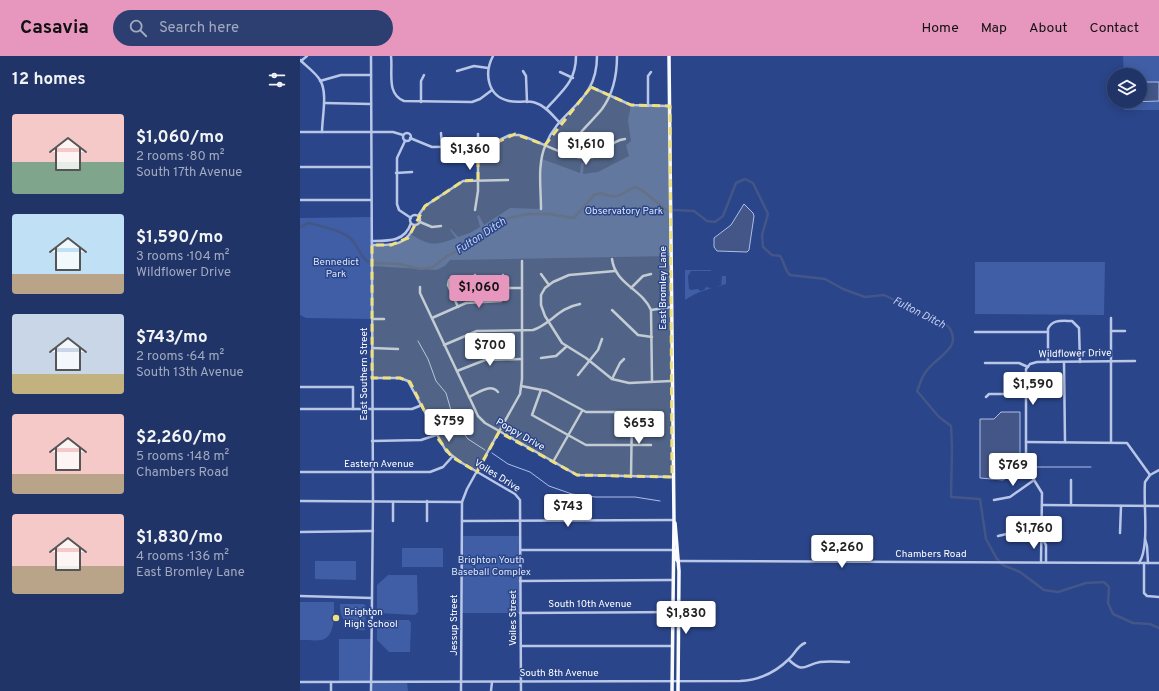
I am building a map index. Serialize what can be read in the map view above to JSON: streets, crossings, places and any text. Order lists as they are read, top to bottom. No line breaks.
{"streets":{"main road":["East Bromley Lane"],"street":["Wildflower Drive","East Southern Street","Poppy Drive","Eastern Avenue","Voiles Drive","Chambers Road","South 10th Avenue","Voiles Street","Jessup Street","South 8th Avenue"]},"crossings":[["East Bromley Lane","Poppy Drive"],["East Bromley Lane","Chambers Road"],["East Bromley Lane","South 10th Avenue"],["East Bromley Lane","South 8th Avenue"],["Wildflower Drive","Chambers Road"],["East Southern Street","Eastern Avenue"],["East Southern Street","Voiles Drive"],["East Southern Street","South 8th Avenue"],["Poppy Drive","Jessup Street"],["Eastern Avenue","Voiles Drive"],["Voiles Drive","Voiles Street"],["Voiles Drive","Jessup Street"],["South 10th Avenue","Voiles Street"],["Voiles Street","South 8th Avenue"],["Jessup Street","South 8th Avenue"]],"water":["Fulton Ditch"],"parks":["Observatory Park","Bennedict Park","Brighton Youth Baseball Complex"],"places":["Brighton High School"],"page":{"header":"Casavia","search":"Search here","nav":["Home","Map","About","Contact"],"heading":"12 homes","list":[{"name":"$1,060/mo","note":"2 rooms · 80 m² · South 17th Avenue"},{"name":"$1,590/mo","note":"3 rooms · 104 m² · Wildflower Drive"},{"name":"$743/mo","note":"2 rooms · 64 m² · South 13th Avenue"},{"name":"$2,260/mo","note":"5 rooms · 148 m² · Chambers Road"},{"name":"$1,830/mo","note":"4 rooms · 136 m² · East Bromley Lane"}],"price":["$1,610","$1,360","$1,060","$700","$1,590","$759","$653","$769","$743","$1,760","$2,260","$1,830"]}}
